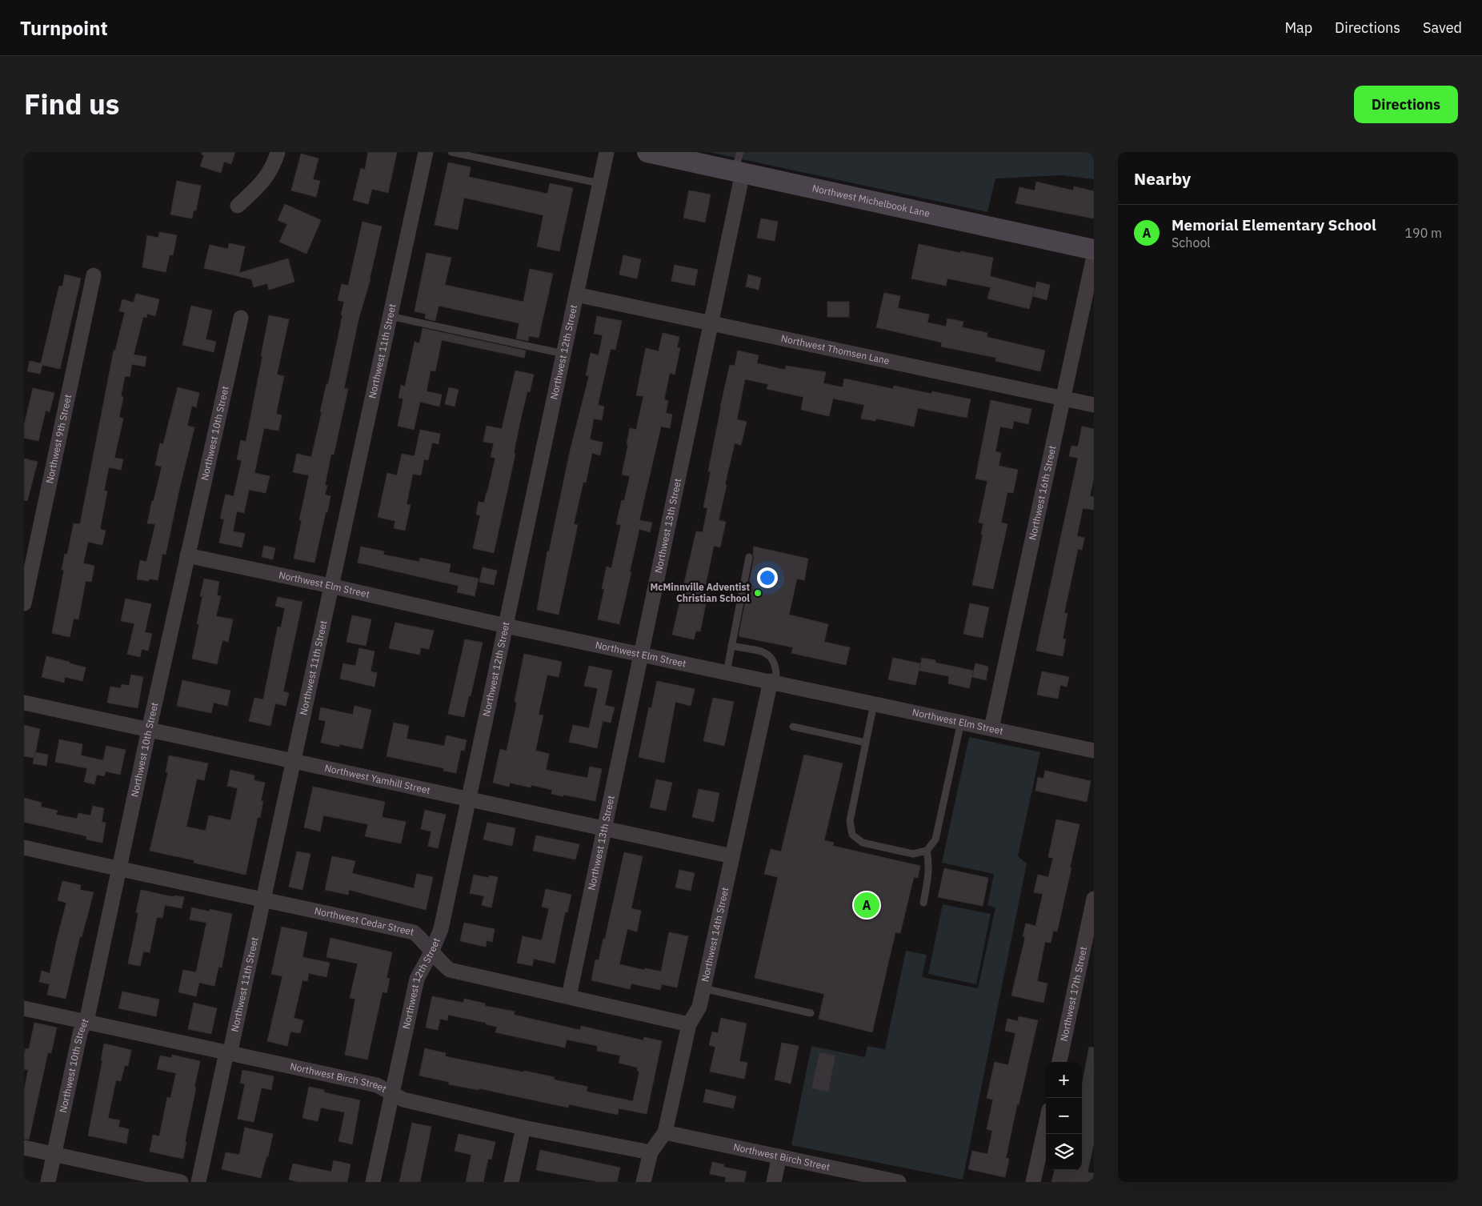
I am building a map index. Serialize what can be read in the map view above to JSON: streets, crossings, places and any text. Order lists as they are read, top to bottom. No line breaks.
{"streets":{"street":["Northwest Michelbook Lane","Northwest Thomsen Lane","Northwest 11th Street","Northwest 12th Street","Northwest 10th Street","Northwest 9th Street","Northwest 16th Street","Northwest 13th Street","Northwest Elm Street","Northwest Yamhill Street","Northwest Cedar Street","Northwest 14th Street","Northwest 17th Street","Northwest Birch Street"]},"crossings":[["Northwest Michelbook Lane","Northwest 13th Street"],["Northwest Thomsen Lane","Northwest 12th Street"],["Northwest Thomsen Lane","Northwest 16th Street"],["Northwest Thomsen Lane","Northwest 13th Street"],["Northwest 11th Street","Northwest Elm Street"],["Northwest 11th Street","Northwest Yamhill Street"],["Northwest 11th Street","Northwest Cedar Street"],["Northwest 11th Street","Northwest Birch Street"],["Northwest 12th Street","Northwest Elm Street"],["Northwest 12th Street","Northwest Yamhill Street"],["Northwest 12th Street","Northwest Cedar Street"],["Northwest 12th Street","Northwest Birch Street"],["Northwest 10th Street","Northwest Elm Street"],["Northwest 10th Street","Northwest Yamhill Street"],["Northwest 10th Street","Northwest Cedar Street"],["Northwest 10th Street","Northwest Birch Street"],["Northwest 16th Street","Northwest Elm Street"],["Northwest 13th Street","Northwest Elm Street"],["Northwest 13th Street","Northwest Yamhill Street"],["Northwest 13th Street","Northwest Cedar Street"],["Northwest Elm Street","Northwest 14th Street"],["Northwest Yamhill Street","Northwest 14th Street"],["Northwest Cedar Street","Northwest 14th Street"],["Northwest 14th Street","Northwest Birch Street"]],"places":["McMinnville Adventist Christian School"],"page":{"header":"Turnpoint","nav":["Map","Directions","Saved"],"title":"Find us","buttons":"Directions","heading":"Nearby","list":[{"mark":"A","name":"Memorial Elementary School","note":"School","value":"190 m"}],"pins":"A","map_buttons":["+","−"]}}
